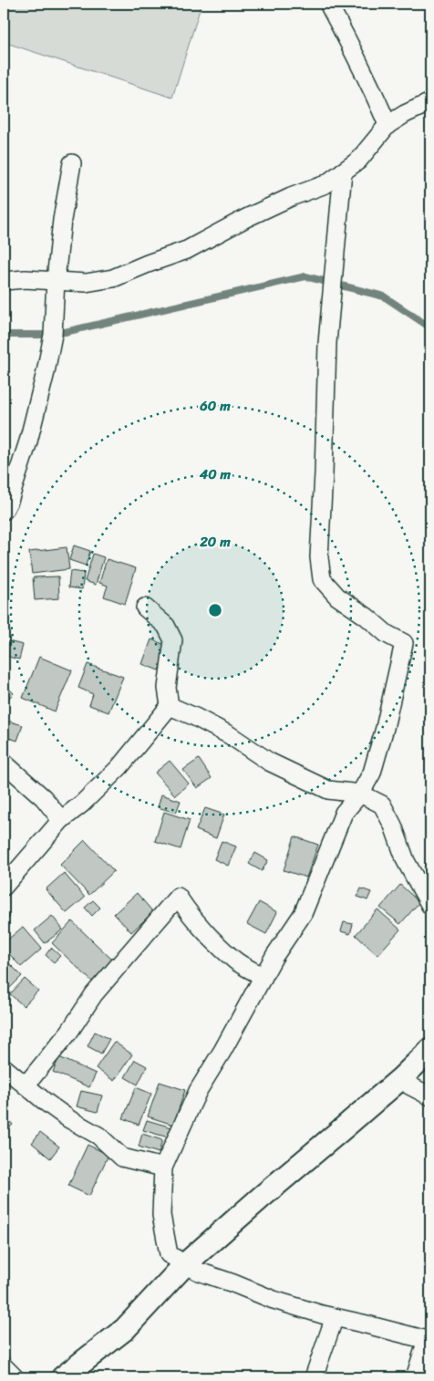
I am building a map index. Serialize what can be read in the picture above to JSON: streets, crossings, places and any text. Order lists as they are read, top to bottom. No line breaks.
{"rings":["60 m","40 m","20 m"]}
